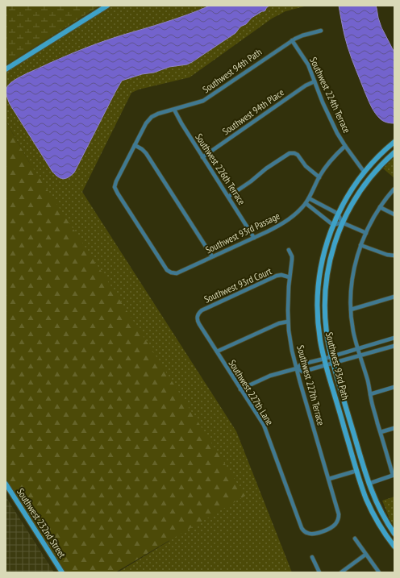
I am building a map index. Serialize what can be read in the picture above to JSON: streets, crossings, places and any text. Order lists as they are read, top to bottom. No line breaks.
{"streets":{"street":["Southwest 94th Path","Southwest 224th Terrace","Southwest 94th Place","Southwest 226th Terrace","Southwest 93rd Passage","Southwest 93rd Court","Southwest 93rd Path","Southwest 227th Terrace","Southwest 227th Lane","Southwest 232nd Street"]},"crossings":[["Southwest 94th Path","Southwest 224th Terrace"],["Southwest 94th Path","Southwest 226th Terrace"],["Southwest 94th Path","Southwest 93rd Passage"],["Southwest 224th Terrace","Southwest 94th Place"],["Southwest 224th Terrace","Southwest 93rd Passage"],["Southwest 224th Terrace","Southwest 93rd Path"],["Southwest 94th Place","Southwest 226th Terrace"],["Southwest 226th Terrace","Southwest 93rd Passage"],["Southwest 93rd Court","Southwest 227th Terrace"],["Southwest 93rd Court","Southwest 227th Lane"],["Southwest 227th Terrace","Southwest 227th Lane"]]}
